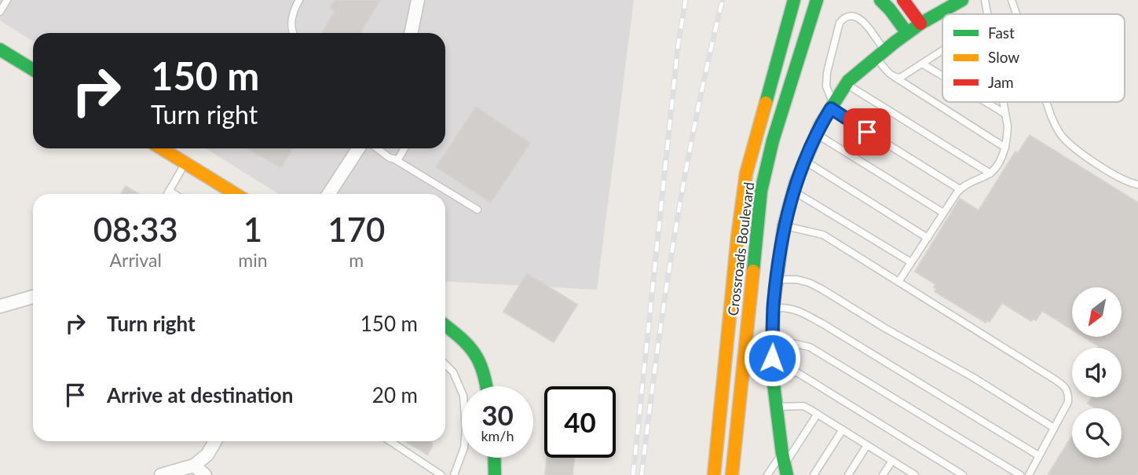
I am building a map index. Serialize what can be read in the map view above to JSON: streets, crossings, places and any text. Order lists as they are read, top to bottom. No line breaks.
{"streets":{"main road":["Crossroads Boulevard"]},"legend":["Fast","Slow","Jam"],"north":"bottom left","page":{"turn":["150 m","Turn right"],"eta":["08:33","Arrival","1","min","170","m"],"list":[{"name":"Turn right","value":"150 m"},{"name":"Arrive at destination","value":"20 m"}],"speed":"30 km/h","limit":"40"}}
